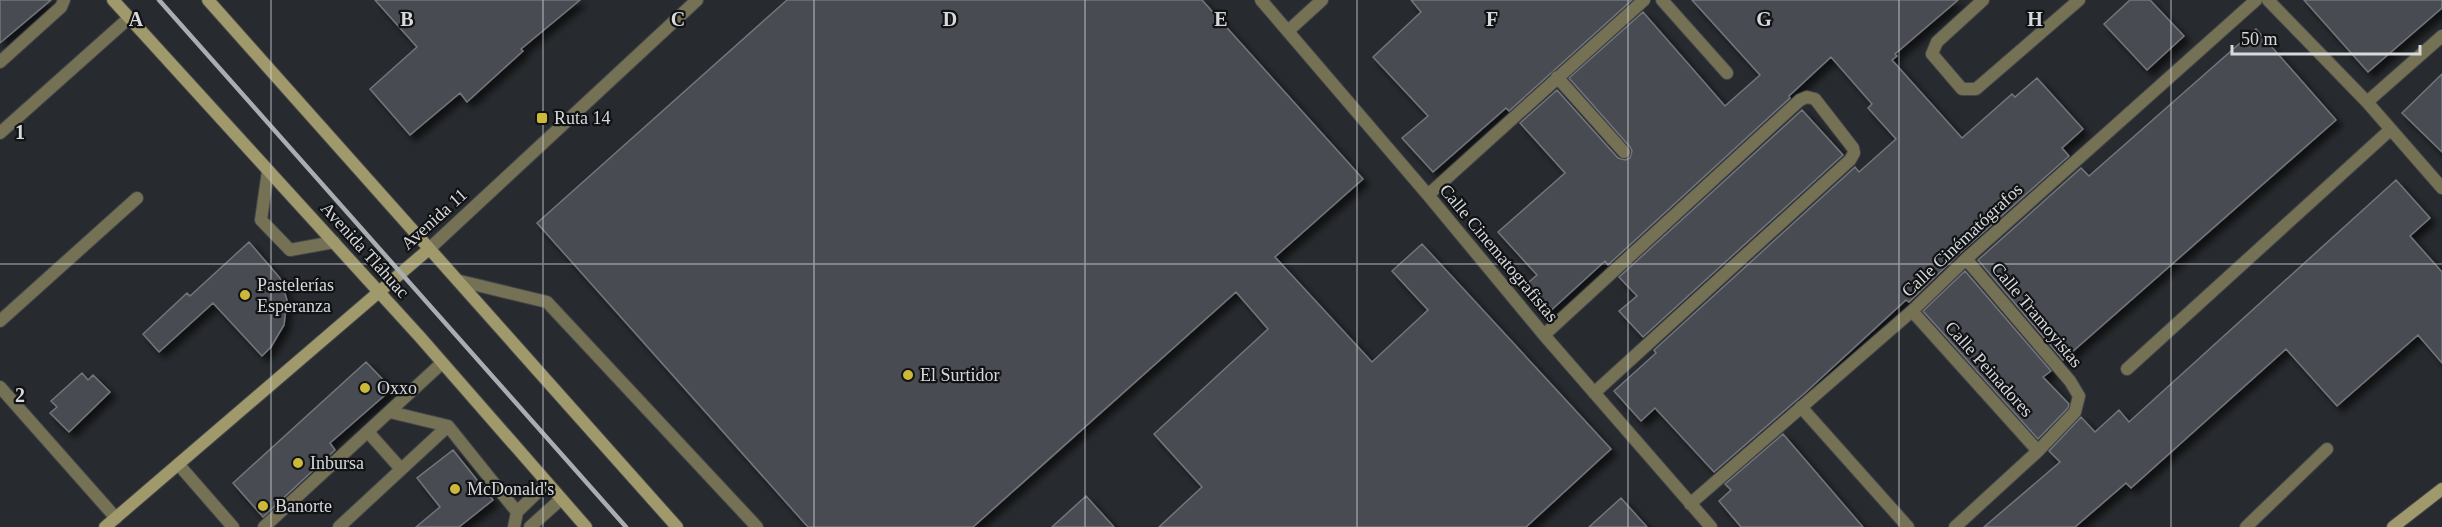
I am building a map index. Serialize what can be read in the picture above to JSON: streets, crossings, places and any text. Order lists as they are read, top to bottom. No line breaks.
{"streets":{"main road":["Avenida 11","Avenida Tláhuac"],"street":["Calle Cinématógrafos","Calle Cinematografistas","Calle Tramoyistas","Calle Peinadores"]},"crossings":[["Avenida 11","Avenida Tláhuac"],["Calle Cinématógrafos","Calle Cinematografistas"],["Calle Cinématógrafos","Calle Tramoyistas"],["Calle Cinématógrafos","Calle Peinadores"],["Calle Tramoyistas","Calle Peinadores"]],"places":{"transit":["Ruta 14"],"other":["Pastelerías Esperanza","El Surtidor","Oxxo","Inbursa","McDonald's","Banorte"]},"scale_bar":"50 m","grid":{"columns":["A","B","C","D","E","F","G","H"],"rows":["1","2"]}}
